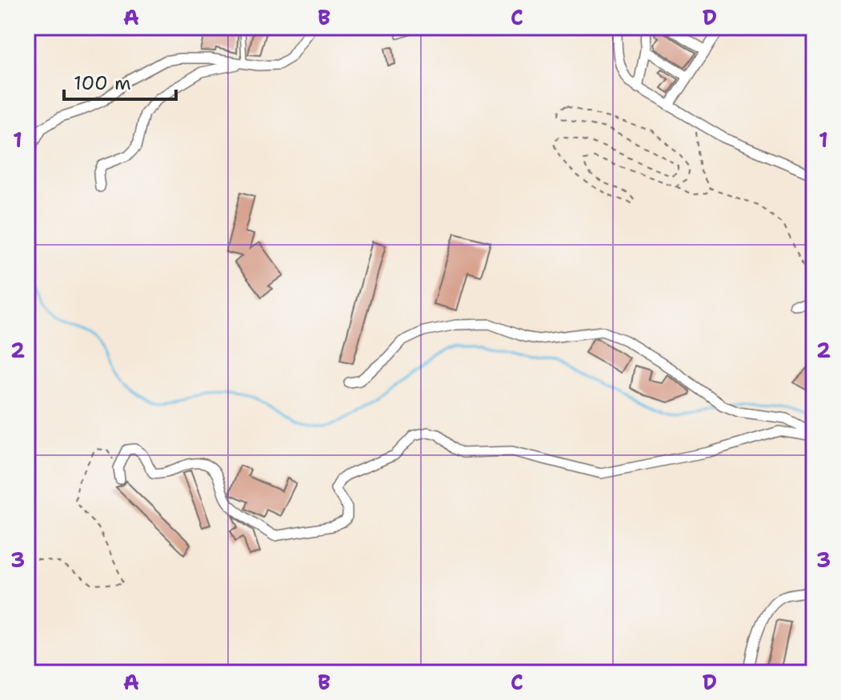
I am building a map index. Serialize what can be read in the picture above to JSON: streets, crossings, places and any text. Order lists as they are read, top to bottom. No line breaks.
{"scale_bar":"100 m","grid":{"columns":["A","B","C","D"],"rows":["1","2","3"]}}
